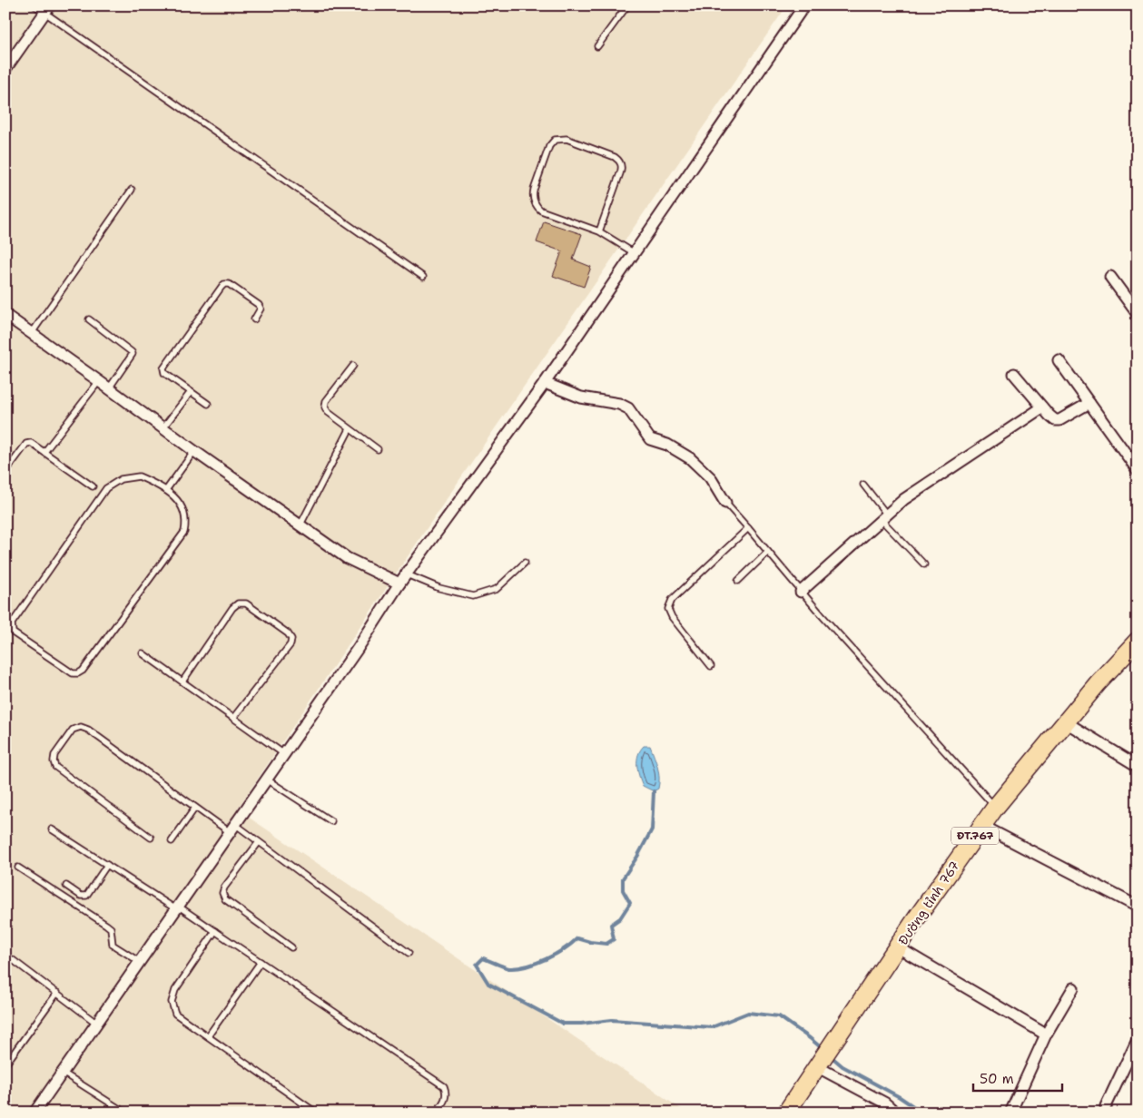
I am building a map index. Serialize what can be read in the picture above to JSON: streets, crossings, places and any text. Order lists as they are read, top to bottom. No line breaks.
{"streets":{"main road":["ĐT.767","Đường tỉnh 767"]},"scale_bar":"50 m"}
